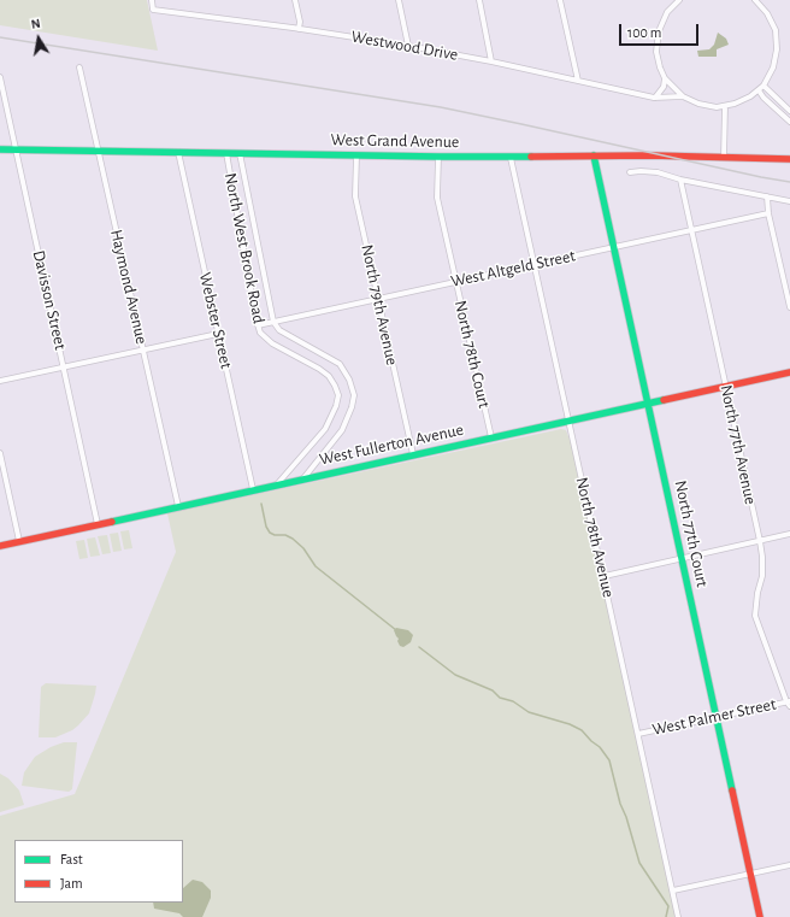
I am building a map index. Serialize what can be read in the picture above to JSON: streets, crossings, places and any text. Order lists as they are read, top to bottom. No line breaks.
{"streets":{"street":["Westwood Drive","West Grand Avenue","North West Brook Road","West Altgeld Street","Haymond Avenue","Davisson Street","North 79th Avenue","Webster Street","North 78th Court","West Fullerton Avenue","North 77th Avenue","North 77th Court","North 78th Avenue","West Palmer Street"]},"crossings":[["West Grand Avenue","North West Brook Road"],["West Grand Avenue","Haymond Avenue"],["West Grand Avenue","Davisson Street"],["West Grand Avenue","North 79th Avenue"],["West Grand Avenue","Webster Street"],["West Grand Avenue","North 78th Court"],["West Grand Avenue","North 77th Court"],["West Grand Avenue","North 78th Avenue"],["North West Brook Road","West Altgeld Street"],["North West Brook Road","West Fullerton Avenue"],["West Altgeld Street","North 79th Avenue"],["West Altgeld Street","North 78th Court"],["West Altgeld Street","North 77th Avenue"],["West Altgeld Street","North 77th Court"],["West Altgeld Street","North 78th Avenue"],["Haymond Avenue","West Fullerton Avenue"],["Davisson Street","West Fullerton Avenue"],["North 79th Avenue","West Fullerton Avenue"],["Webster Street","West Fullerton Avenue"],["North 78th Court","West Fullerton Avenue"],["West Fullerton Avenue","North 77th Avenue"],["West Fullerton Avenue","North 77th Court"],["West Fullerton Avenue","North 78th Avenue"],["North 77th Avenue","West Palmer Street"],["North 77th Court","West Palmer Street"],["North 78th Avenue","West Palmer Street"]],"legend":["Fast","Jam"],"scale_bar":"100 m","north":"top"}
